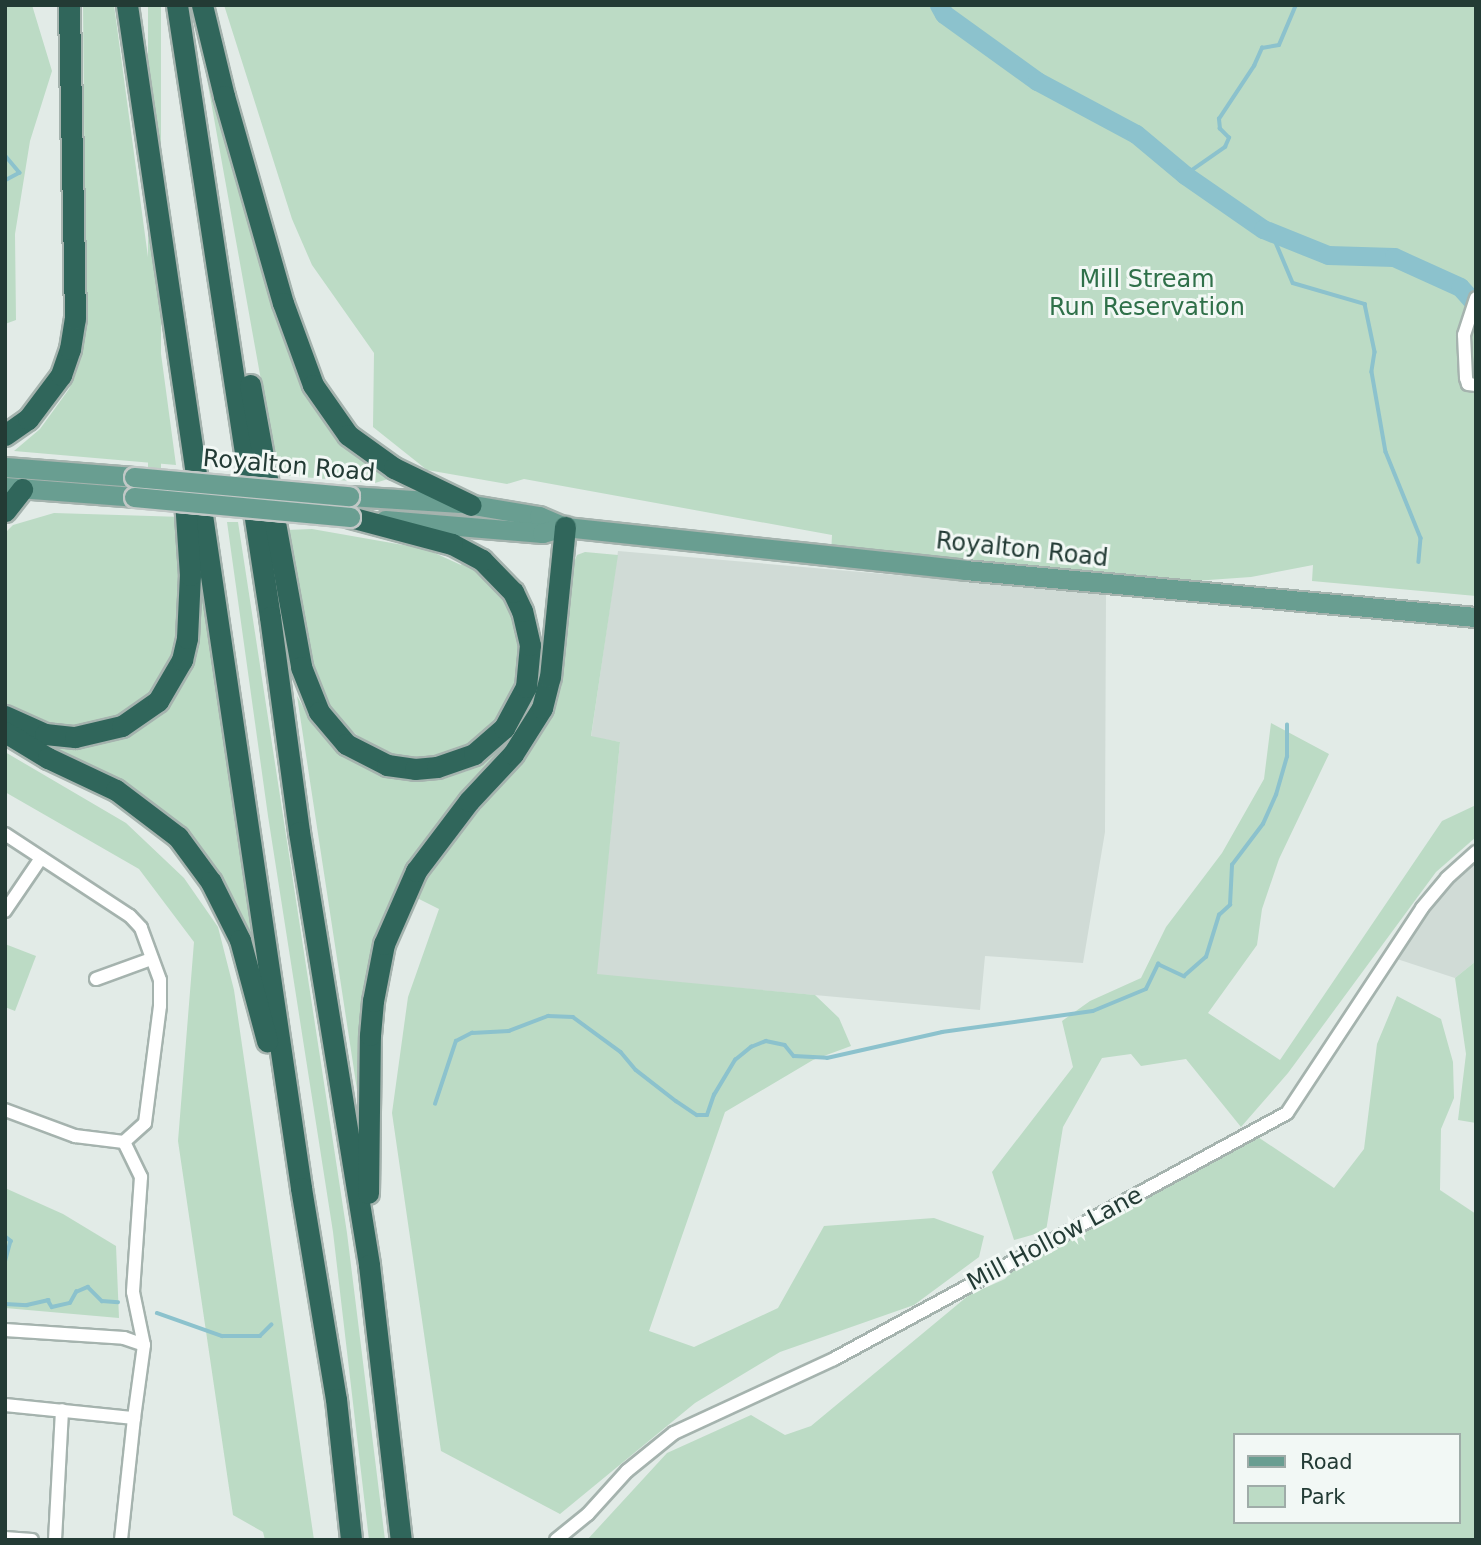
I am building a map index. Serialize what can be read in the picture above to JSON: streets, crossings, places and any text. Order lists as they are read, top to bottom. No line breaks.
{"streets":{"main road":["Royalton Road"],"street":["Mill Hollow Lane"]},"parks":["Mill Stream Run Reservation"],"legend":["Road","Park"]}
